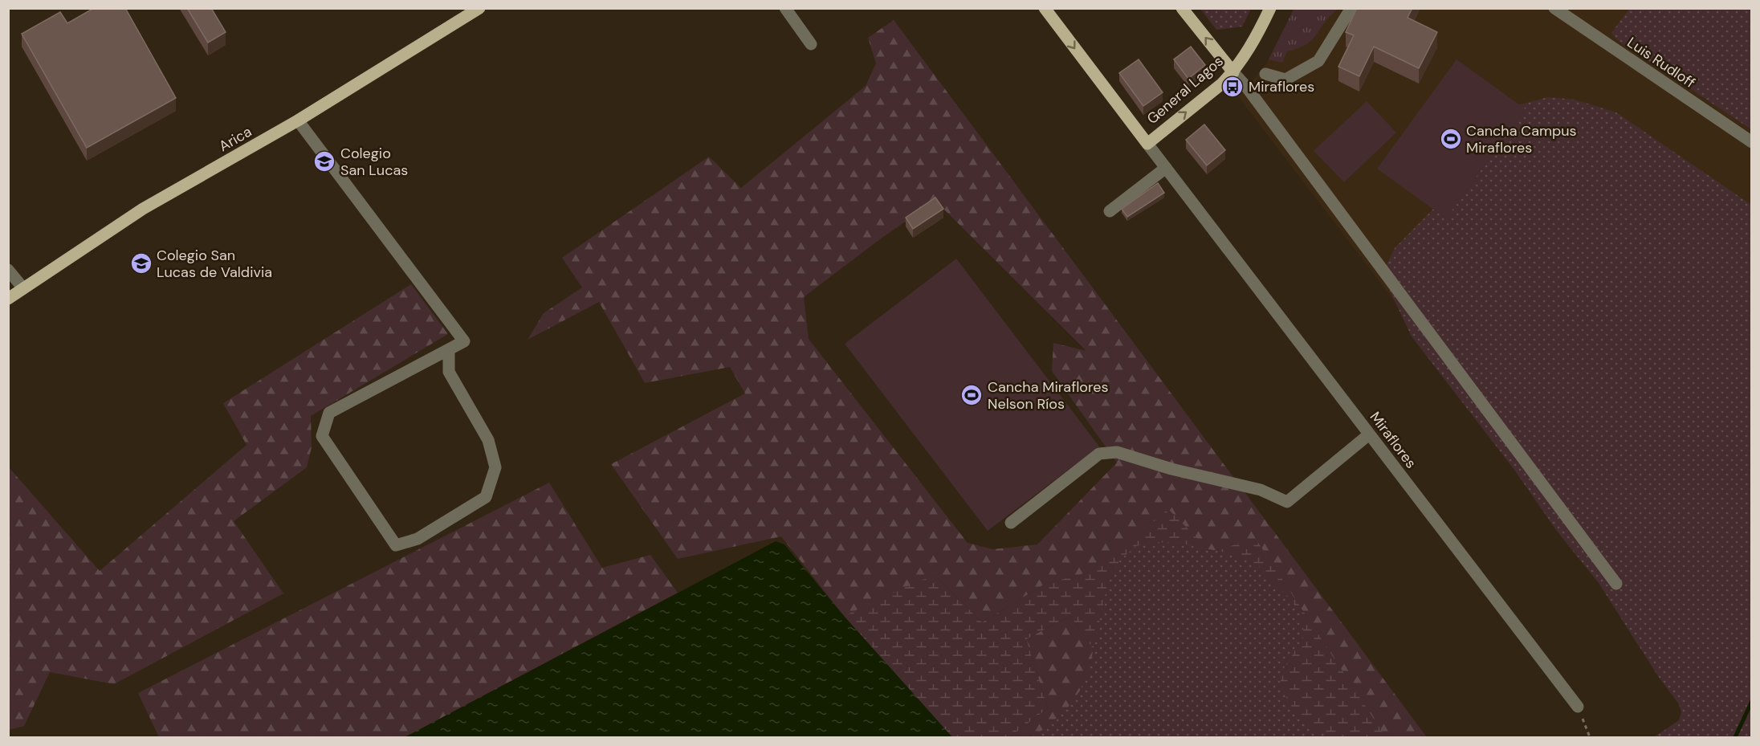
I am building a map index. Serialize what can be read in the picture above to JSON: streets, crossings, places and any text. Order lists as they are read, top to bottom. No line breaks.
{"streets":{"main road":["General Lagos","Arica","Miraflores"],"street":["Luis Rudloff"]},"crossings":[["General Lagos","Miraflores"]],"one_way":["General Lagos"],"places":{"bus stop":["Miraflores"],"sports":["Cancha Campus Miraflores","Cancha Miraflores Nelson Ríos"],"school or university":["Colegio San Lucas","Colegio San Lucas de Valdivia"]}}
